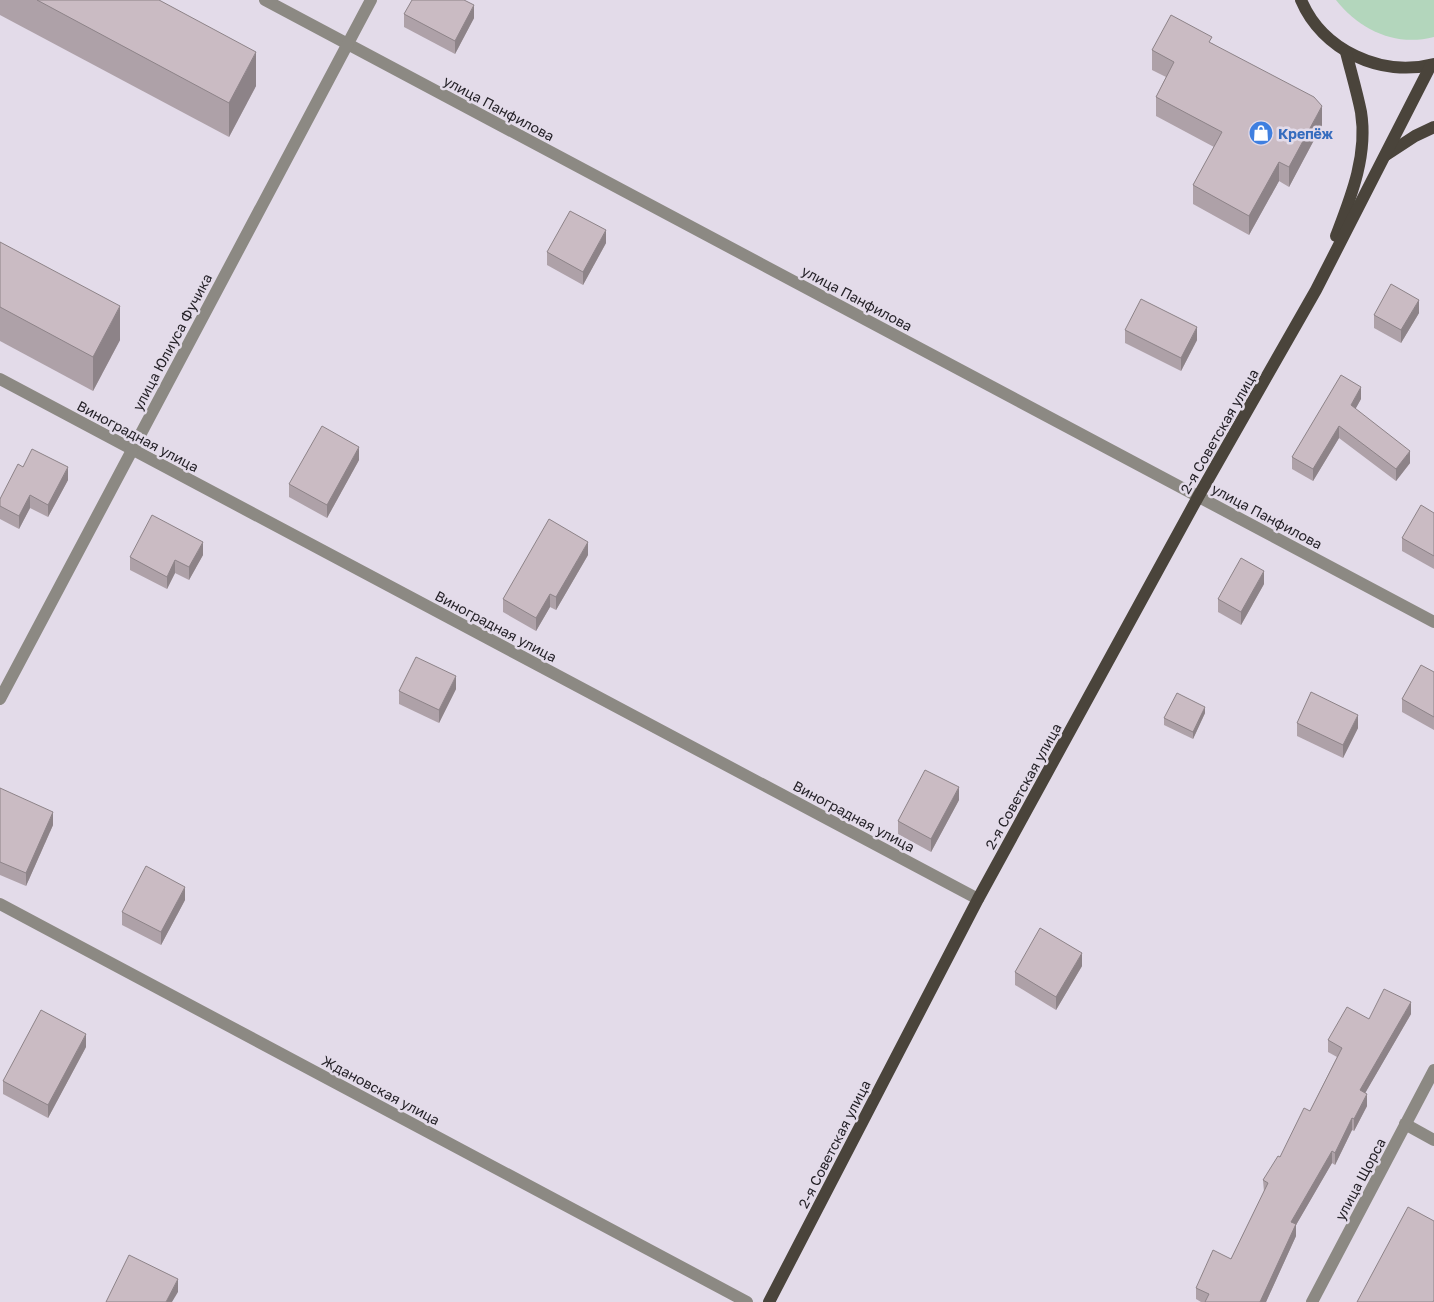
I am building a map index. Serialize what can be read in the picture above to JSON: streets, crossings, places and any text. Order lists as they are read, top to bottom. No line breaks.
{"streets":{"main road":["2-я Советская улица"],"street":["улица Панфилова","улица Юлиуса Фучика","Виноградная улица","Ждановская улица","улица Щорса"]},"crossings":[["улица Панфилова","улица Юлиуса Фучика"],["улица Панфилова","2-я Советская улица"],["улица Юлиуса Фучика","Виноградная улица"],["2-я Советская улица","Виноградная улица"]],"places":{"shop":["Крепёж"]}}
